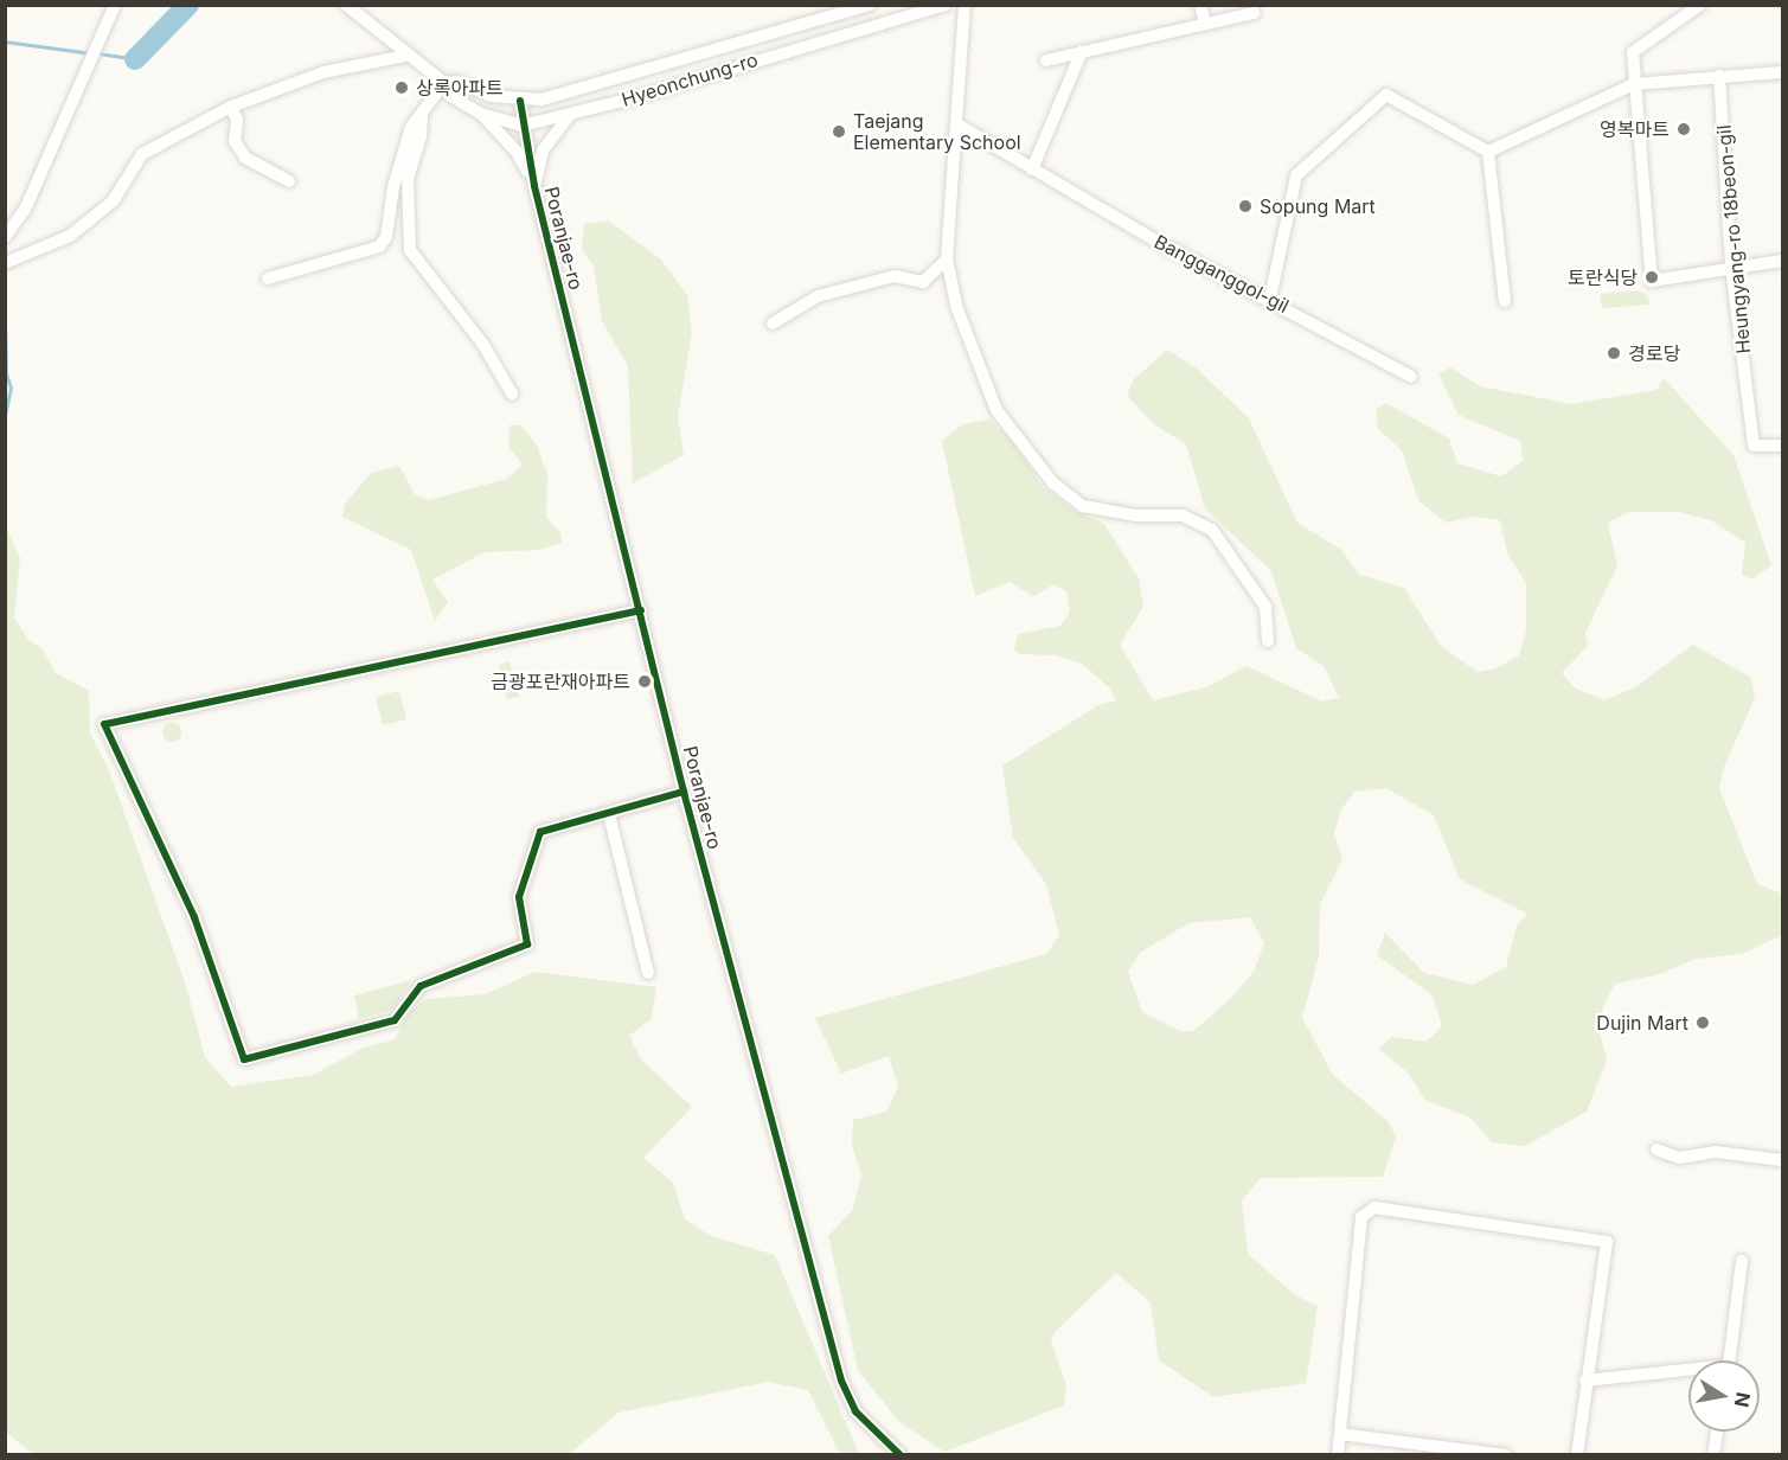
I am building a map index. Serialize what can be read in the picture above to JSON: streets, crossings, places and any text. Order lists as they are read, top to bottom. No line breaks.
{"streets":{"street":["Hyeonchung-ro","Poranjae-ro","Heungyang-ro 18beon-gil","Bangganggol-gil"]},"crossings":[["Hyeonchung-ro","Poranjae-ro"]],"places":["상록아파트","영복마트","Taejang Elementary School","Sopung Mart","토란식당","경로당","금광포란재아파트","Dujin Mart"],"north":"right"}
